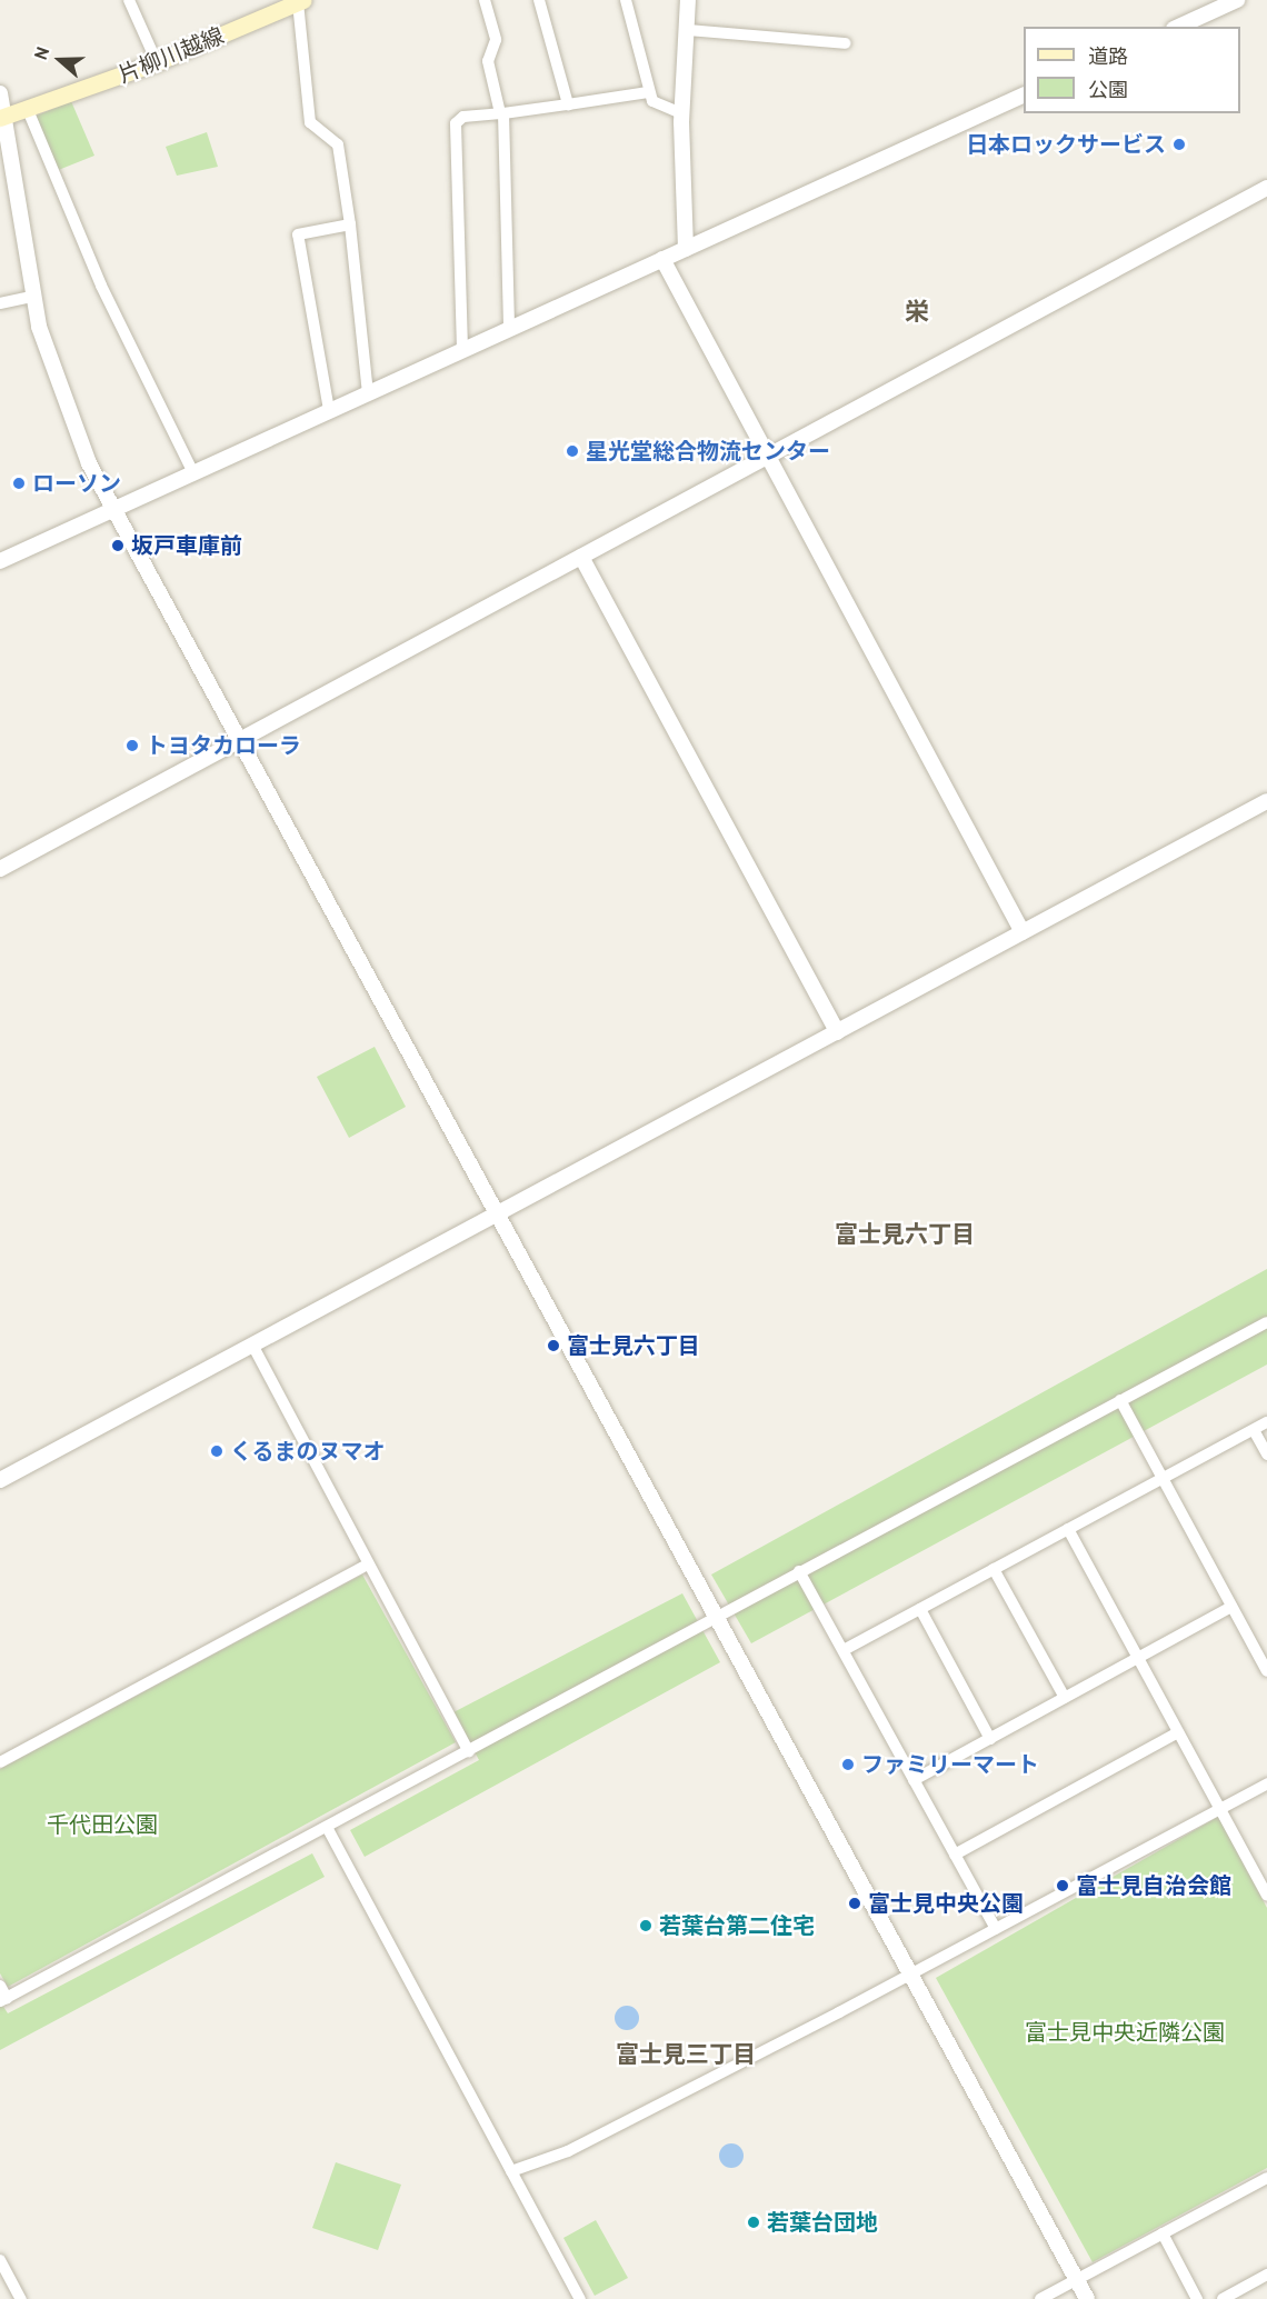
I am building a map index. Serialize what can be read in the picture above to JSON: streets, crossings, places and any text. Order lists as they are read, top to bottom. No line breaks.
{"streets":{"main road":["片柳川越線"]},"districts":["栄","富士見六丁目","富士見三丁目"],"parks":["千代田公園","富士見中央近隣公園"],"places":["日本ロックサービス","星光堂総合物流センター","ローソン","坂戸車庫前","トヨタカローラ","富士見六丁目","くるまのヌマオ","ファミリーマート","富士見自治会館","富士見中央公園","若葉台第二住宅","若葉台団地"],"legend":["道路","公園"],"north":"left"}
